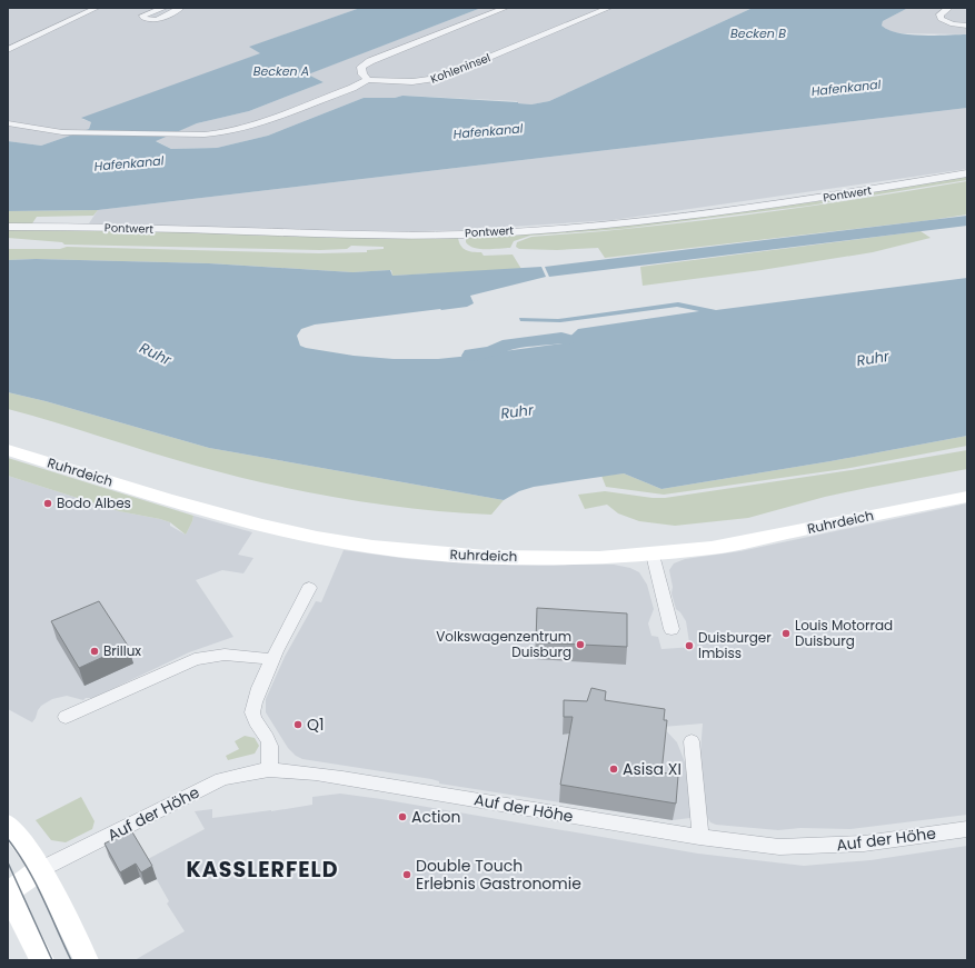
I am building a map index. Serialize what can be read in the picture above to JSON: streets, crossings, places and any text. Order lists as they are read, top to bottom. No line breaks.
{"streets":{"main road":["Ruhrdeich"],"street":["Kohleninsel","Pontwert","Auf der Höhe"]},"districts":["KASSLERFELD"],"water":["Becken B","Becken A","Hafenkanal","Ruhr"],"places":["Bodo Albes","Louis Motorrad Duisburg","Volkswagenzentrum Duisburg","Duisburger Imbiss","Brillux","Q1","Asisa XI","Action","Double Touch Erlebnis Gastronomie"]}
